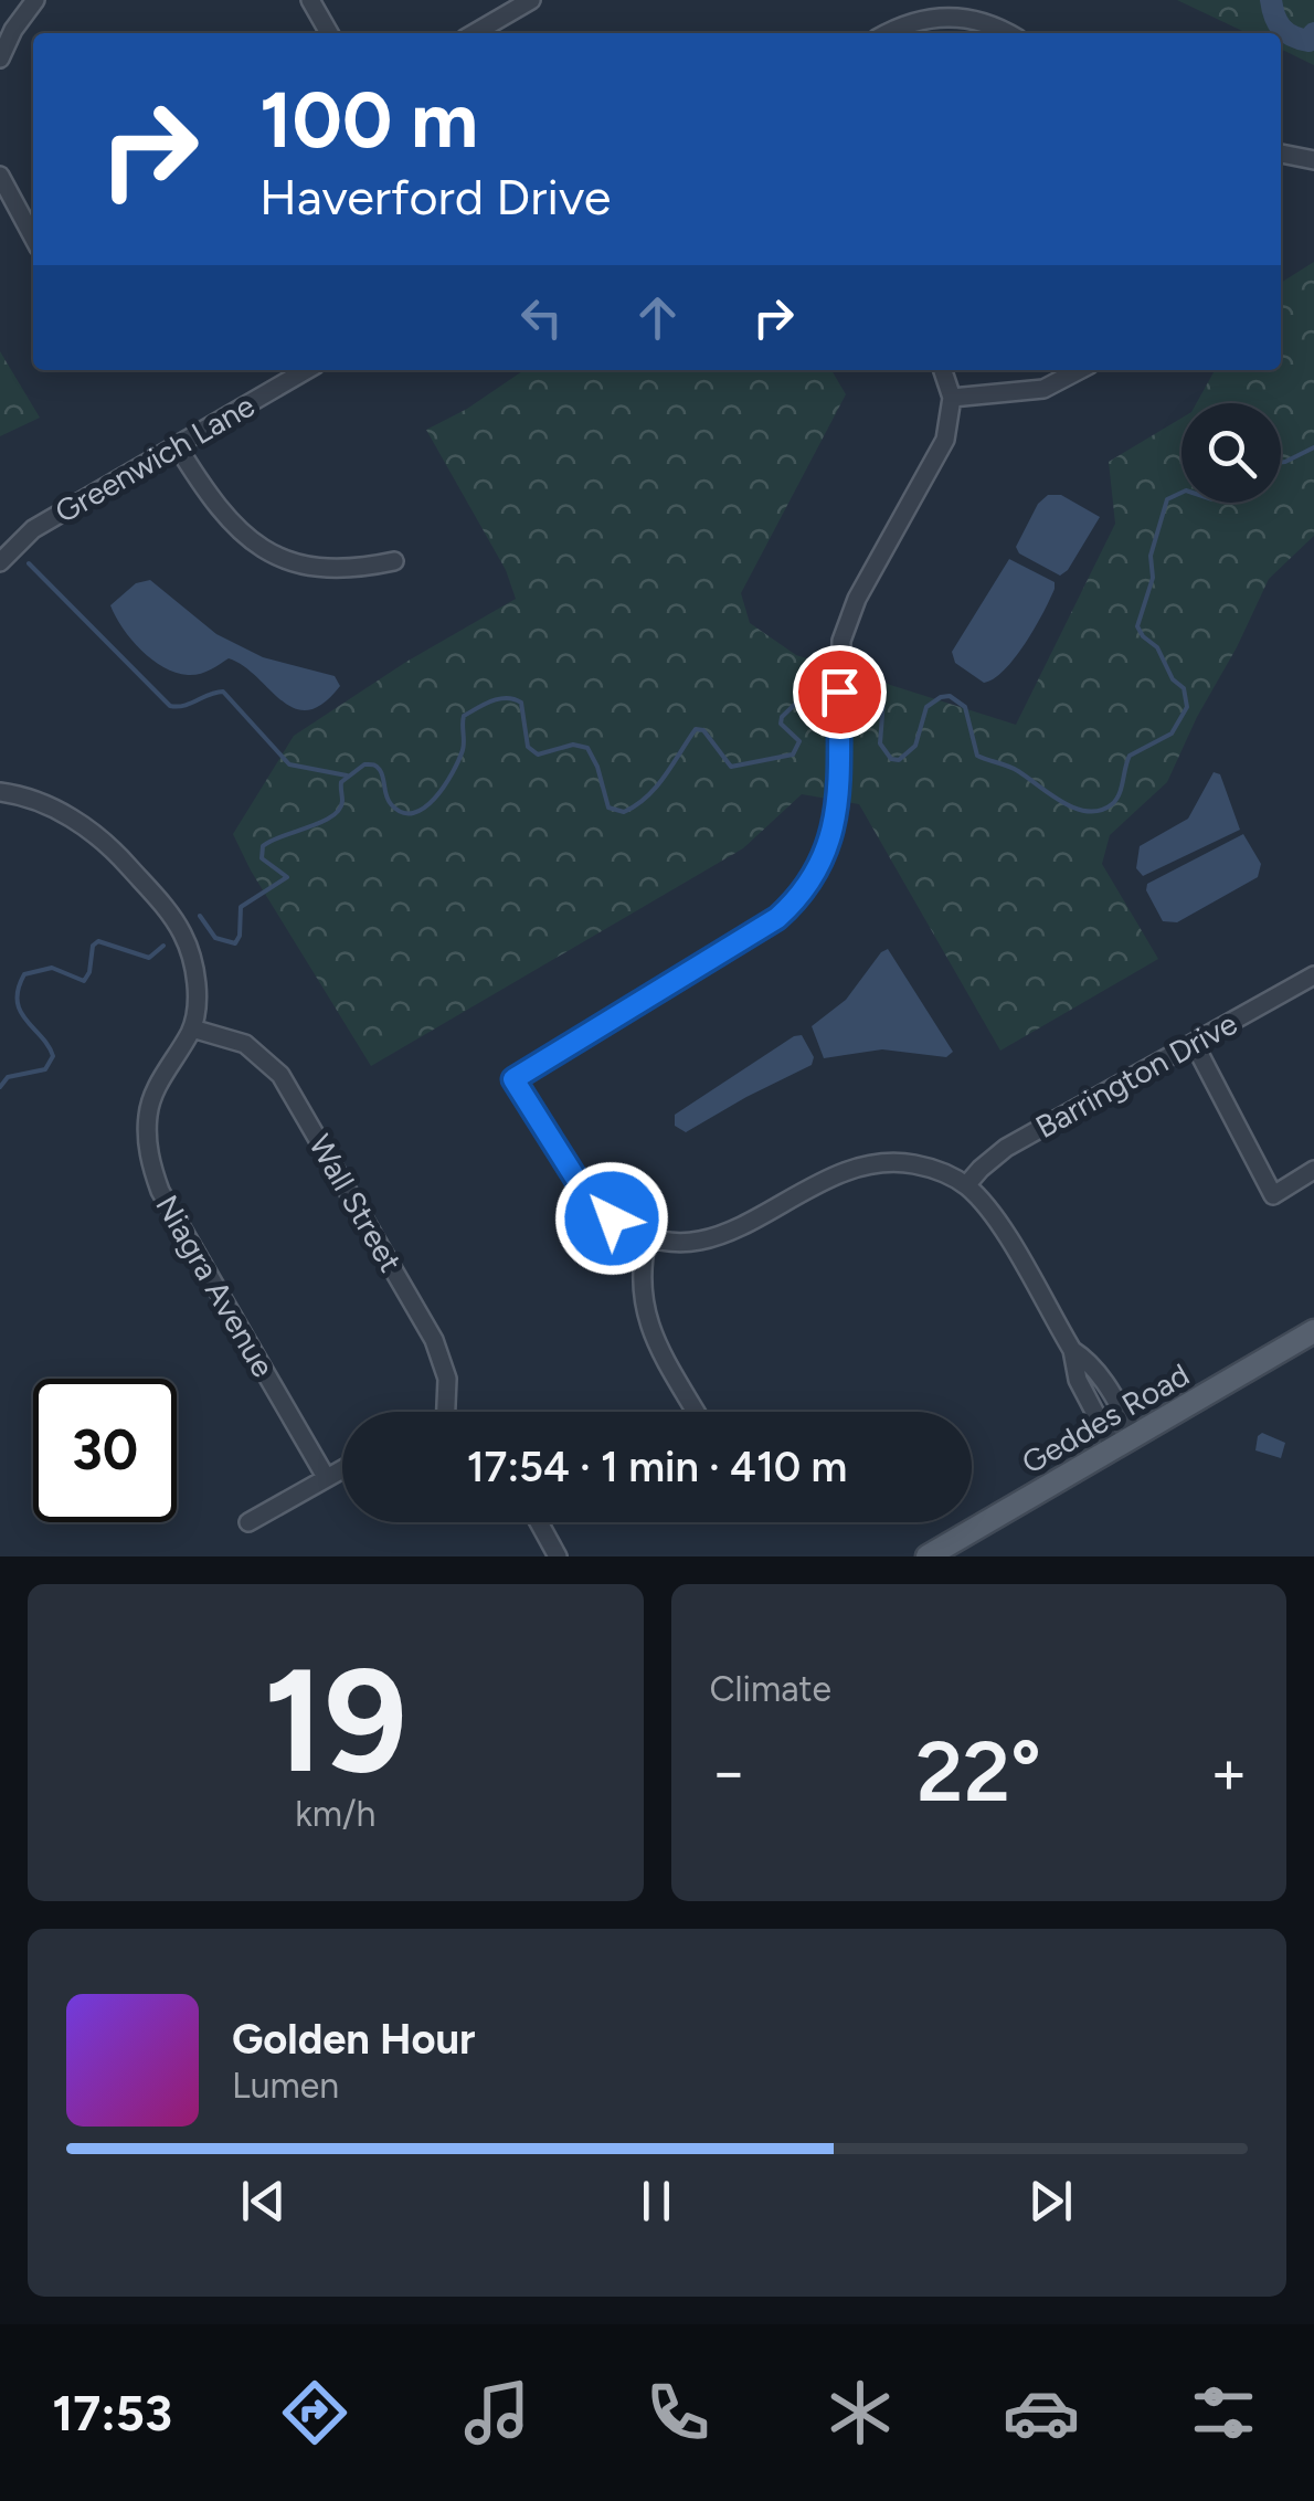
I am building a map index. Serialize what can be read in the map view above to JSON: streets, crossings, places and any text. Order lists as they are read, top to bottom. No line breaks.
{"streets":{"main road":["Geddes Road"],"street":["Greenwich Lane","Barrington Drive","Wall Street","Niagra Avenue"]},"crossings":[["Wall Street","Niagra Avenue"]],"page":{"turn":["100 m","Haverford Drive"],"limit":"30","trip":"17:54 · 1 min · 410 m","tile":[["19","km/h"],"Climate"],"heat":["−","22°","+"],"song":["Golden Hour","Lumen"],"tabs":"17:53"}}
